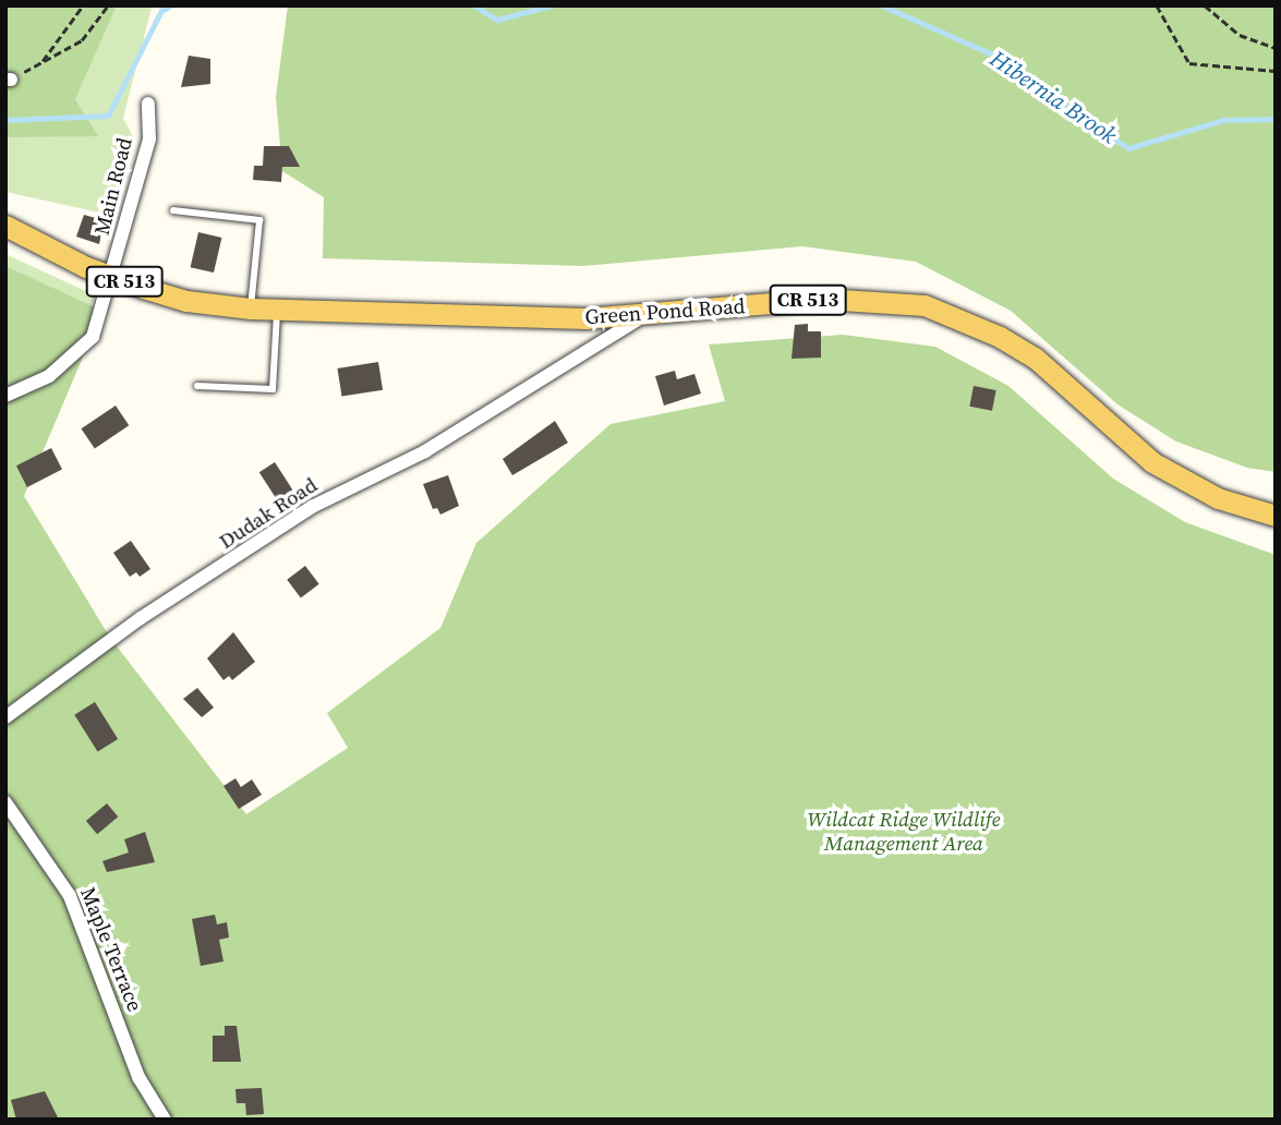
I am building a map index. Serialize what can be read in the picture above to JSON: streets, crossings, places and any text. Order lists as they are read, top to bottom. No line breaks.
{"streets":{"main road":["CR 513","Green Pond Road"],"street":["Main Road","Dudak Road","Maple Terrace"]},"crossings":[["Main Road","Green Pond Road"],["Green Pond Road","Dudak Road"]],"water":["Hibernia Brook"],"parks":["Wildcat Ridge Wildlife Management Area"]}
